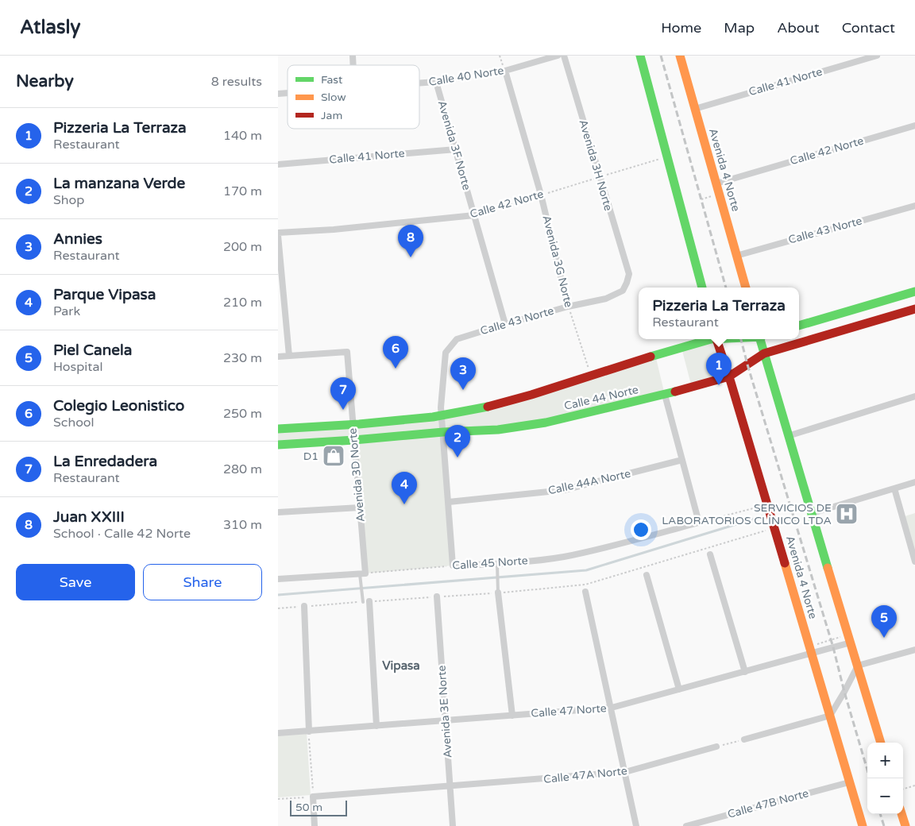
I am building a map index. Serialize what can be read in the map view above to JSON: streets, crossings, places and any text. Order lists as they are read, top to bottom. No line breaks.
{"streets":{"main road":["Avenida 4 Norte","Calle 44 Norte"],"street":["Calle 40 Norte","Calle 41 Norte","Avenida 3F Norte","Calle 42 Norte","Avenida 3H Norte","Calle 43 Norte","Avenida 3G Norte","Avenida 3D Norte","Calle 44A Norte","Calle 45 Norte","Calle 47 Norte","Avenida 3E Norte","Calle 47A Norte","Calle 47B Norte"]},"crossings":[["Calle 40 Norte","Avenida 3F Norte"],["Calle 40 Norte","Avenida 3G Norte"],["Calle 41 Norte","Avenida 3F Norte"],["Calle 41 Norte","Avenida 4 Norte"],["Avenida 3F Norte","Calle 42 Norte"],["Avenida 3F Norte","Calle 43 Norte"],["Calle 42 Norte","Avenida 3H Norte"],["Calle 42 Norte","Avenida 4 Norte"],["Calle 42 Norte","Avenida 3G Norte"],["Avenida 3H Norte","Calle 43 Norte"],["Avenida 4 Norte","Calle 43 Norte"],["Avenida 4 Norte","Calle 44 Norte"],["Avenida 4 Norte","Calle 47 Norte"],["Avenida 4 Norte","Calle 47B Norte"],["Calle 43 Norte","Avenida 3G Norte"],["Calle 43 Norte","Calle 44 Norte"],["Avenida 3G Norte","Calle 44 Norte"],["Calle 44 Norte","Avenida 3D Norte"],["Avenida 3D Norte","Calle 45 Norte"],["Calle 47 Norte","Avenida 3E Norte"],["Avenida 3E Norte","Calle 47A Norte"]],"districts":["Vipasa"],"places":{"shop":["D1"],"hospital":["SERVICIOS DE LABORATORIOS CLÍNICO LTDA"]},"legend":["Fast","Slow","Jam"],"scale_bar":"50 m","page":{"header":"Atlasly","nav":["Home","Map","About","Contact"],"heading":["Nearby","8 results"],"list":[{"mark":"1","name":"Pizzeria La Terraza","note":"Restaurant","value":"140 m"},{"mark":"2","name":"La manzana Verde","note":"Shop","value":"170 m"},{"mark":"3","name":"Annies","note":"Restaurant","value":"200 m"},{"mark":"4","name":"Parque Vipasa","note":"Park","value":"210 m"},{"mark":"5","name":"Piel Canela","note":"Hospital","value":"230 m"},{"mark":"6","name":"Colegio Leonistico","note":"School","value":"250 m"},{"mark":"7","name":"La Enredadera","note":"Restaurant","value":"280 m"},{"mark":"8","name":"Juan XXIII","note":"School · Calle 42 Norte","value":"310 m"}],"pins":["8","6","1","3","7","2","4","5"],"popup":["Pizzeria La Terraza","Restaurant"],"buttons":["Save","Share"],"map_buttons":["+","−"],"scale":"50 m"}}
